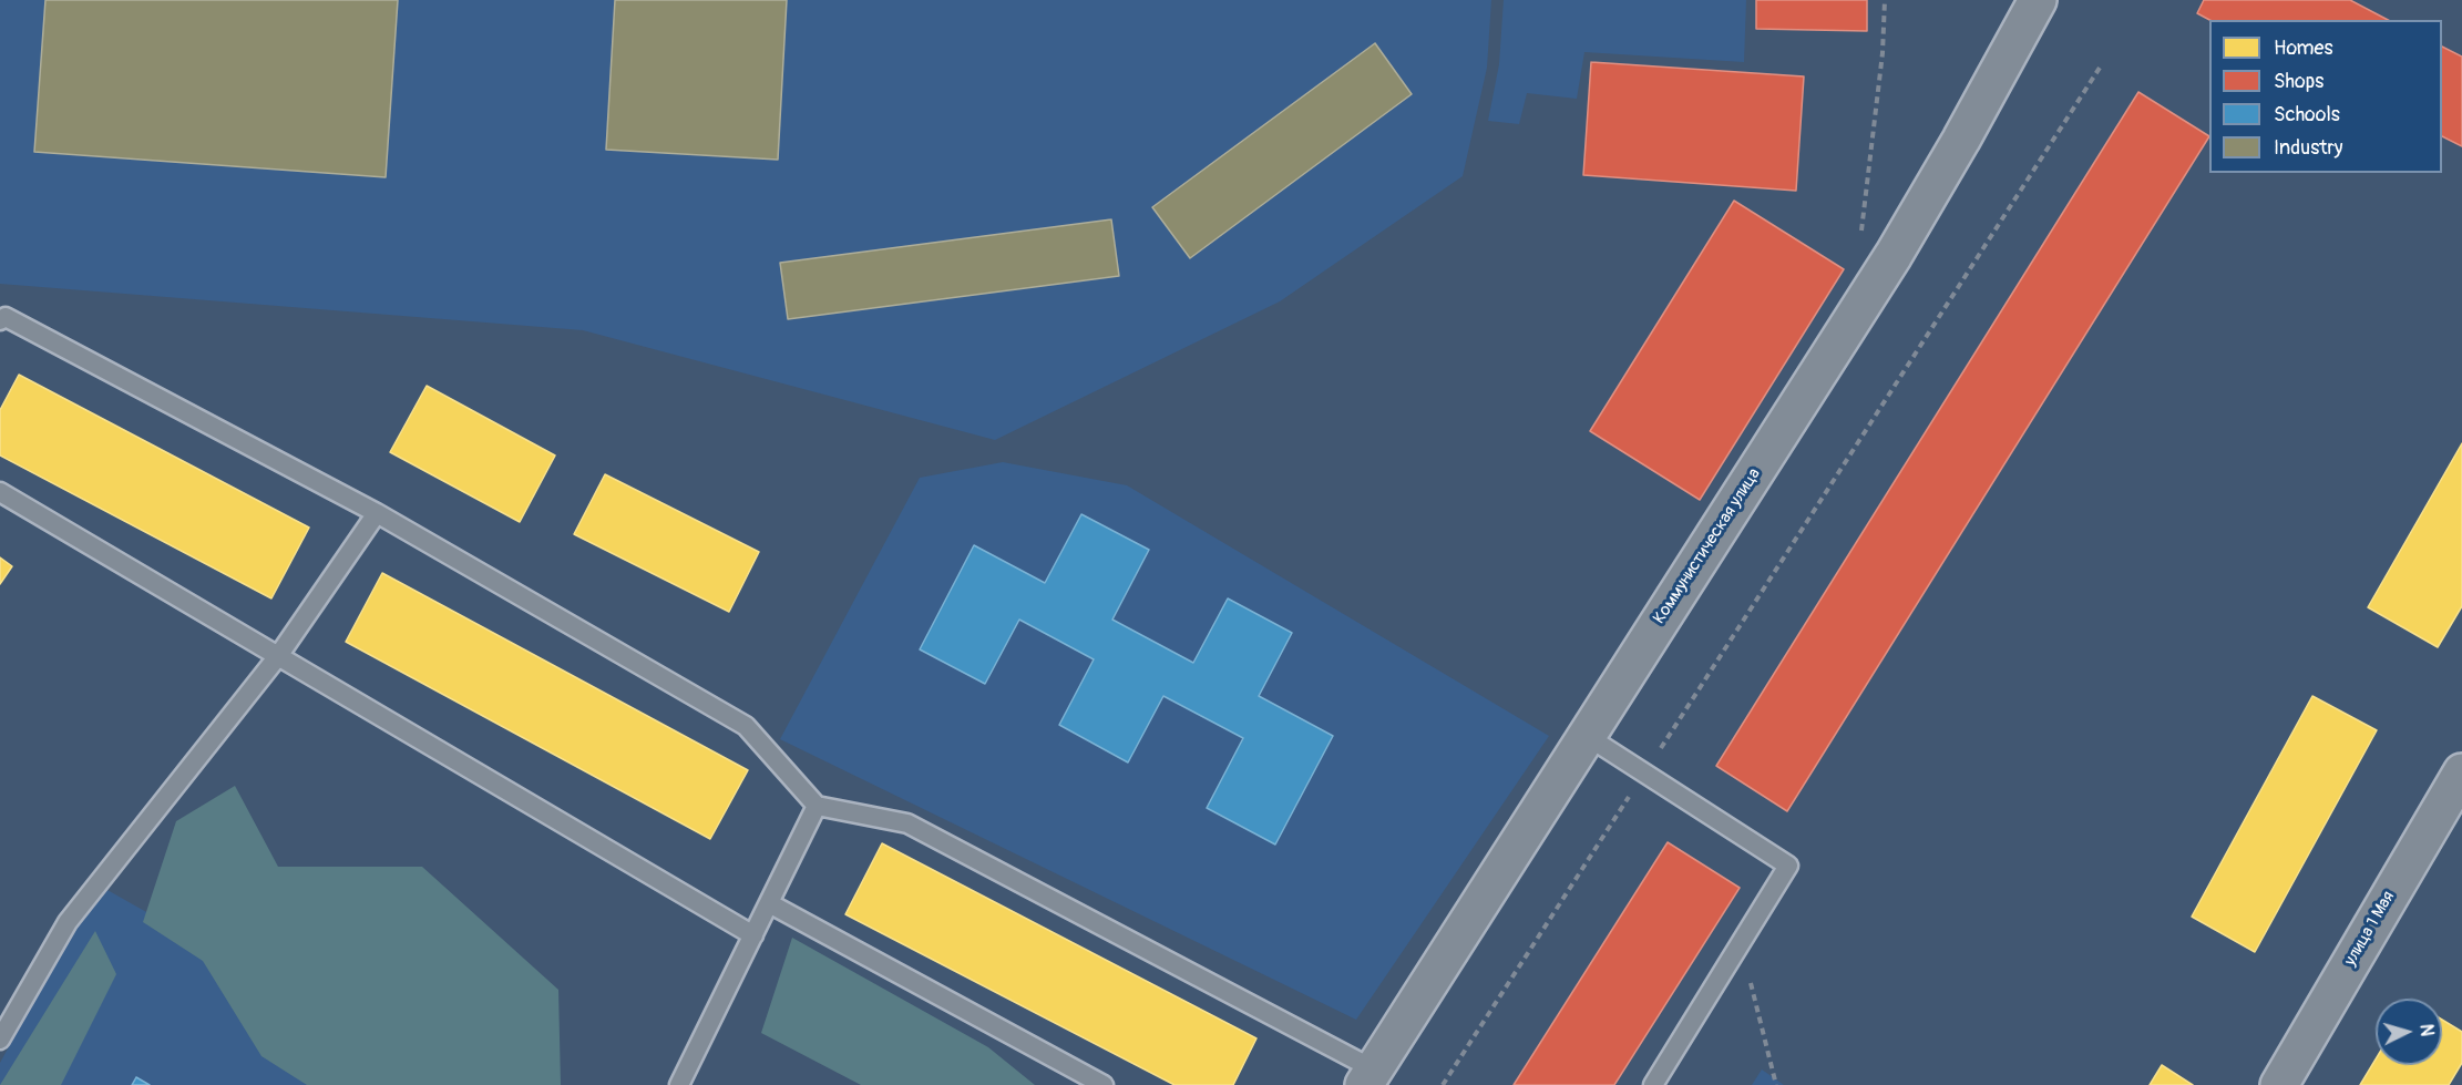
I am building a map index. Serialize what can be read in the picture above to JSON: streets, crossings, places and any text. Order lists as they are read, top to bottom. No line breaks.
{"streets":{"street":["Коммунистическая улица","улица 1 Мая"]},"legend":["Homes","Shops","Schools","Industry"],"north":"right"}
